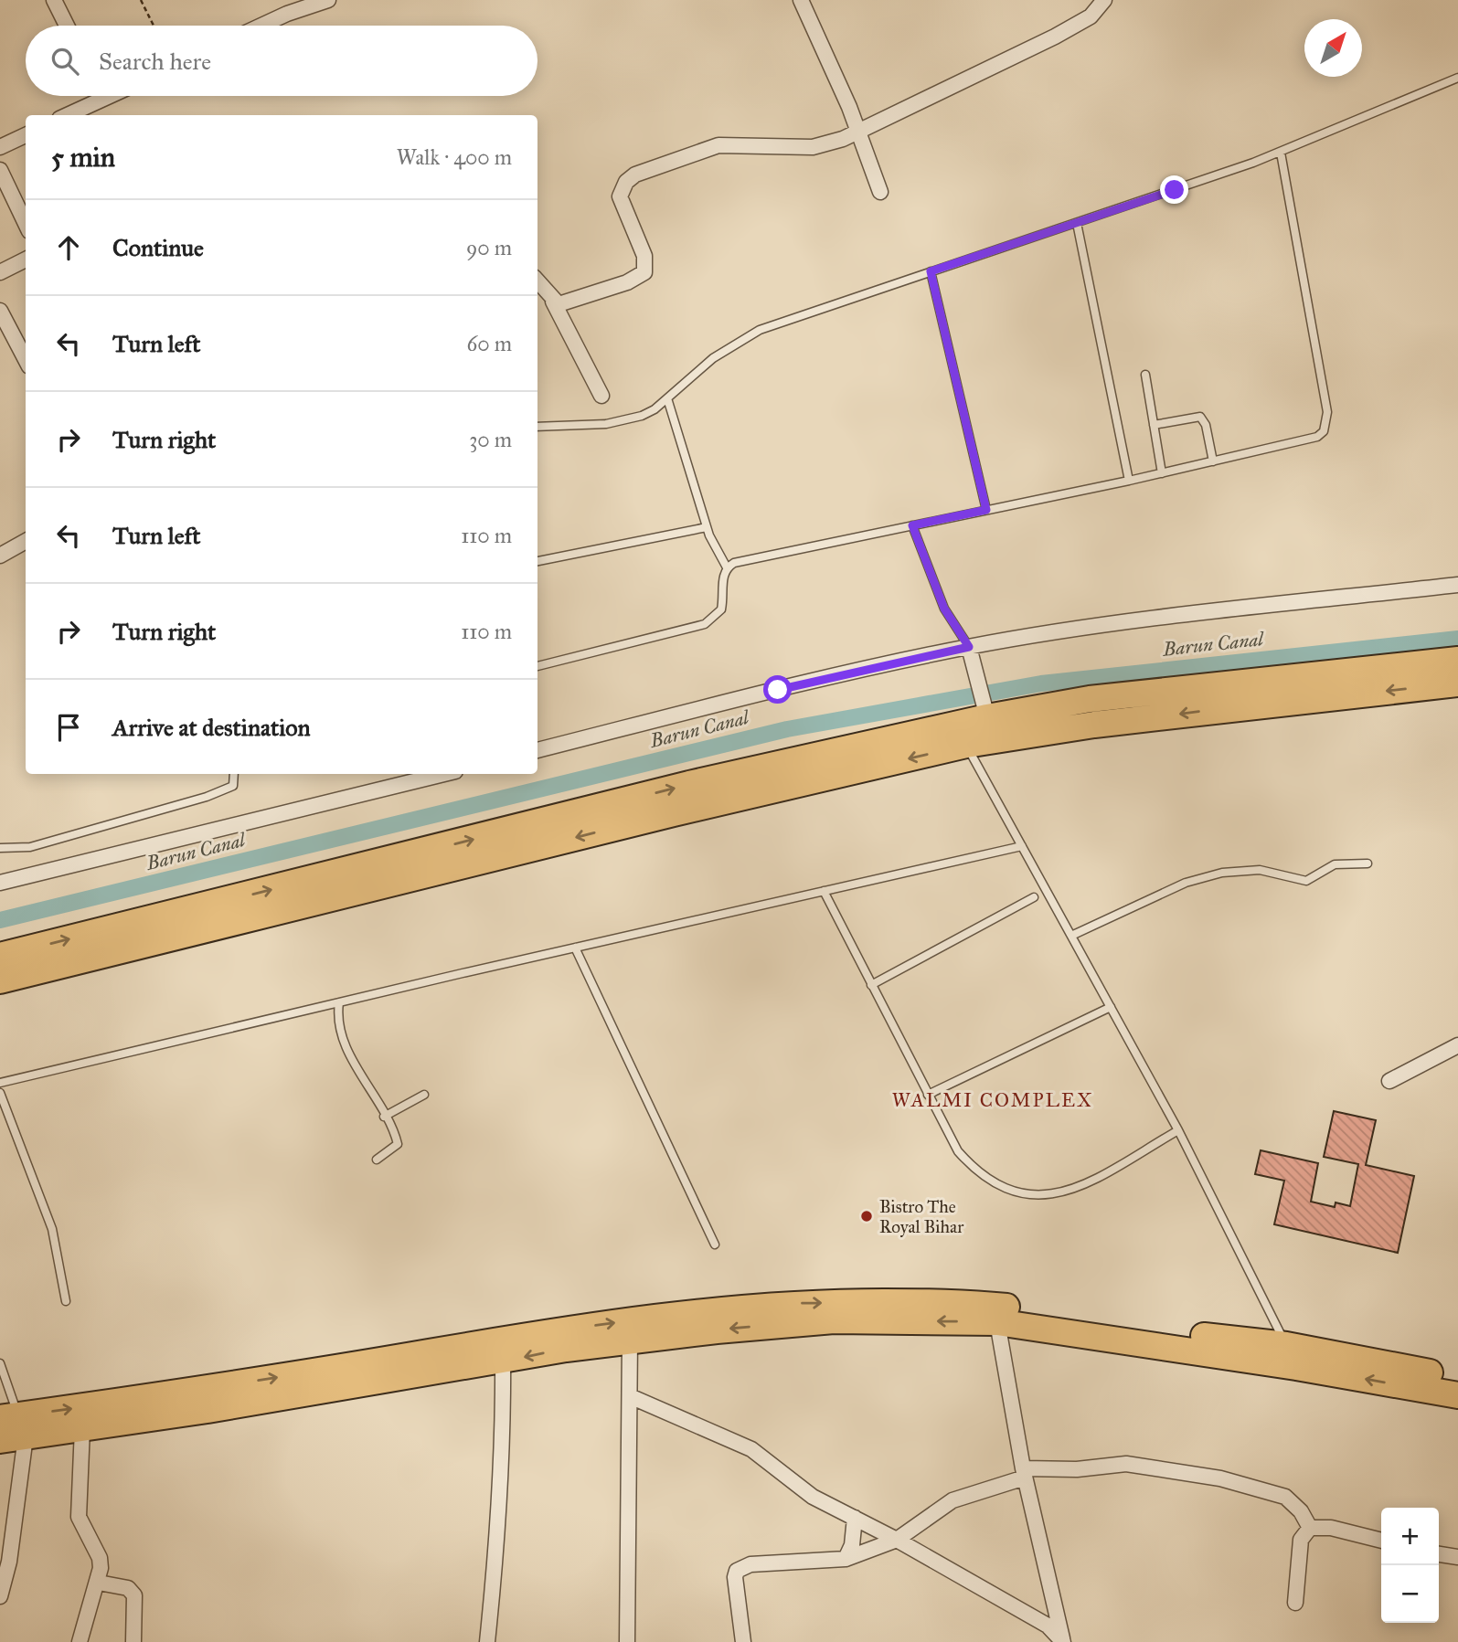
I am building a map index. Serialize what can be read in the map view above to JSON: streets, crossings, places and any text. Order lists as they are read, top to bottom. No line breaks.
{"districts":["WALMI COMPLEX"],"water":["Barun Canal"],"places":["Bistro The Royal Bihar"],"north":"top right","page":{"search":"Search here","heading":["5 min","Walk · 400 m"],"list":[["Continue","90 m"],["Turn left","60 m"],["Turn right","30 m"],["Turn left","110 m"],["Turn right","110 m"],"Arrive at destination"],"map_buttons":["+","−"]}}
